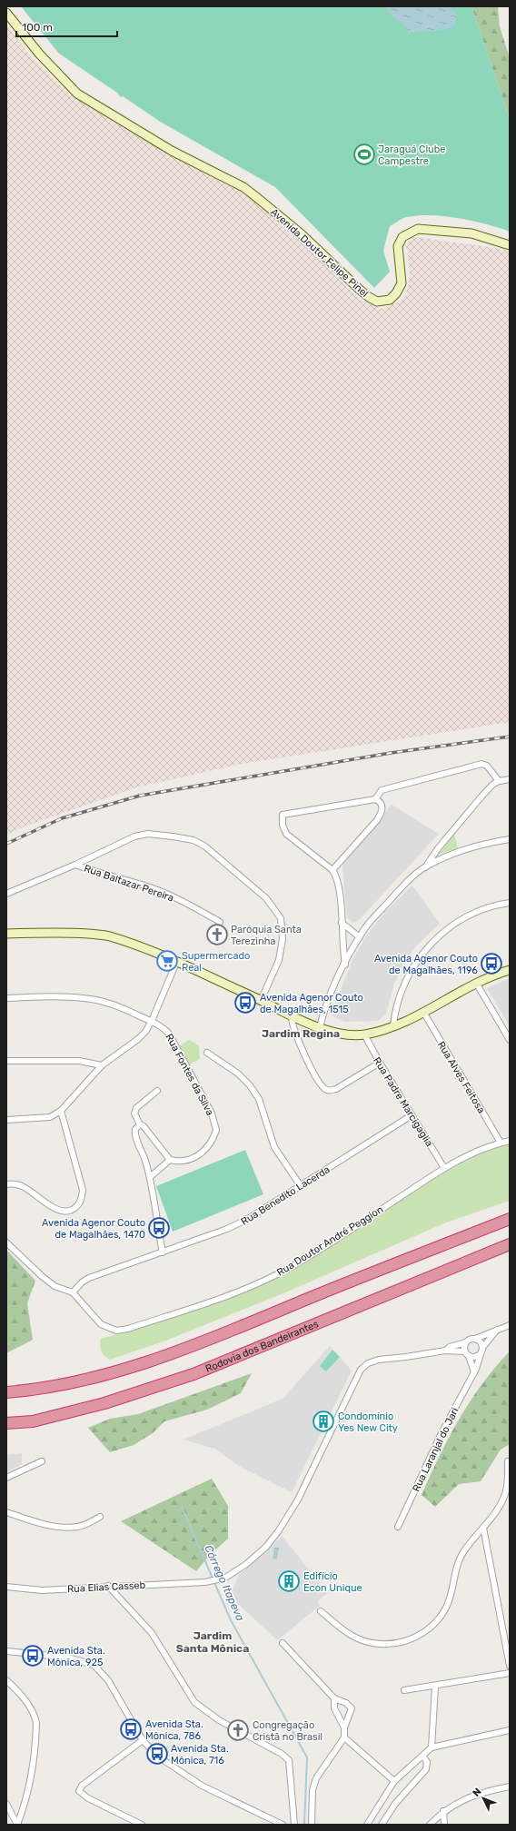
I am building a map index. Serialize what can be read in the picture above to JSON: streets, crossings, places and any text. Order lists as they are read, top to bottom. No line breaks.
{"streets":{"highway":["Rodovia dos Bandeirantes"],"street":["Avenida Doutor Felipe Pinel","Rua Baltazar Pereira","Rua Fontes da Silva","Rua Alves Feitosa","Rua Padre Marcigaglia","Rua Benedito Lacerda","Rua Doutor André Peggion","Rua Laranjal do Jari","Rua Elias Casseb"]},"crossings":[["Rua Alves Feitosa","Rua Doutor André Peggion"],["Rua Padre Marcigaglia","Rua Benedito Lacerda"],["Rua Padre Marcigaglia","Rua Doutor André Peggion"],["Rua Benedito Lacerda","Rua Doutor André Peggion"]],"districts":["Jardim Regina","Jardim Santa Mônica"],"water":["Córrego Itapeva"],"places":{"sports":["Jaraguá Clube Campestre"],"church":["Paróquia Santa Terezinha","Congregação Cristã no Brasil"],"supermarket":["Supermercado Real"],"bus stop":["Avenida Agenor Couto de Magalhães, 1196","Avenida Agenor Couto de Magalhães, 1515","Avenida Agenor Couto de Magalhães, 1470","Avenida Sta. Mônica, 925","Avenida Sta. Mônica, 786","Avenida Sta. Mônica, 716"],"building":["Condomínio Yes New City","Edifício Econ Unique"]},"scale_bar":"100 m","north":"top left"}
